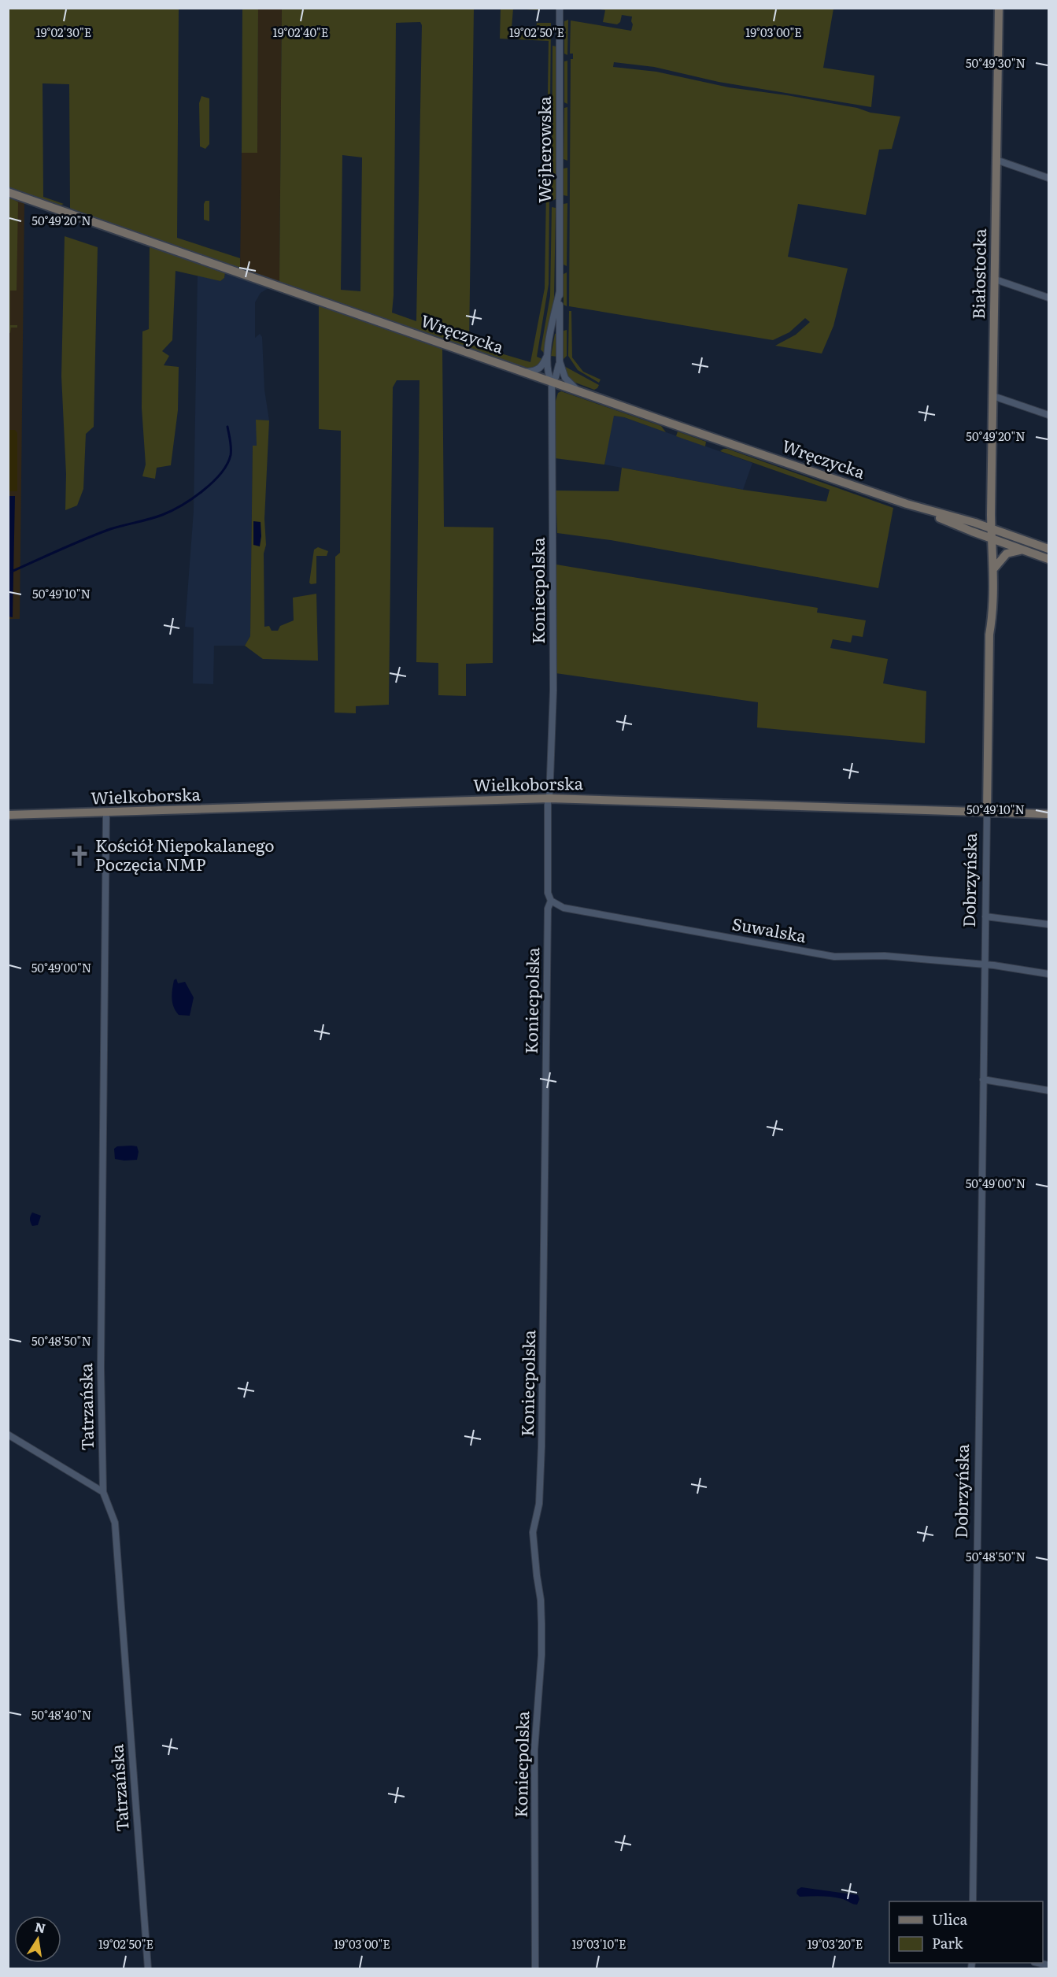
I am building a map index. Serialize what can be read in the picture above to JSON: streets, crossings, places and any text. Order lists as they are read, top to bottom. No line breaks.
{"streets":{"street":["Wejherowska","Białostocka","Wręczycka","Koniecpolska","Wielkoborska","Dobrzyńska","Suwalska","Tatrzańska"]},"crossings":[["Wejherowska","Wręczycka"],["Wejherowska","Koniecpolska"],["Białostocka","Wręczycka"],["Białostocka","Dobrzyńska"],["Wręczycka","Koniecpolska"],["Wręczycka","Dobrzyńska"],["Koniecpolska","Wielkoborska"],["Koniecpolska","Suwalska"],["Wielkoborska","Dobrzyńska"],["Wielkoborska","Tatrzańska"],["Dobrzyńska","Suwalska"]],"places":{"church":["Kościół Niepokalanego Poczęcia NMP"]},"legend":["Ulica","Park"],"north":"top","coordinates":["19°02'30\"E","19°02'40\"E","19°02'50\"E","19°03'00\"E","50°49'30\"N","50°49'20\"N","50°49'10\"N","50°49'00\"N","50°48'50\"N","50°48'40\"N","19°03'10\"E","19°03'20\"E"]}
